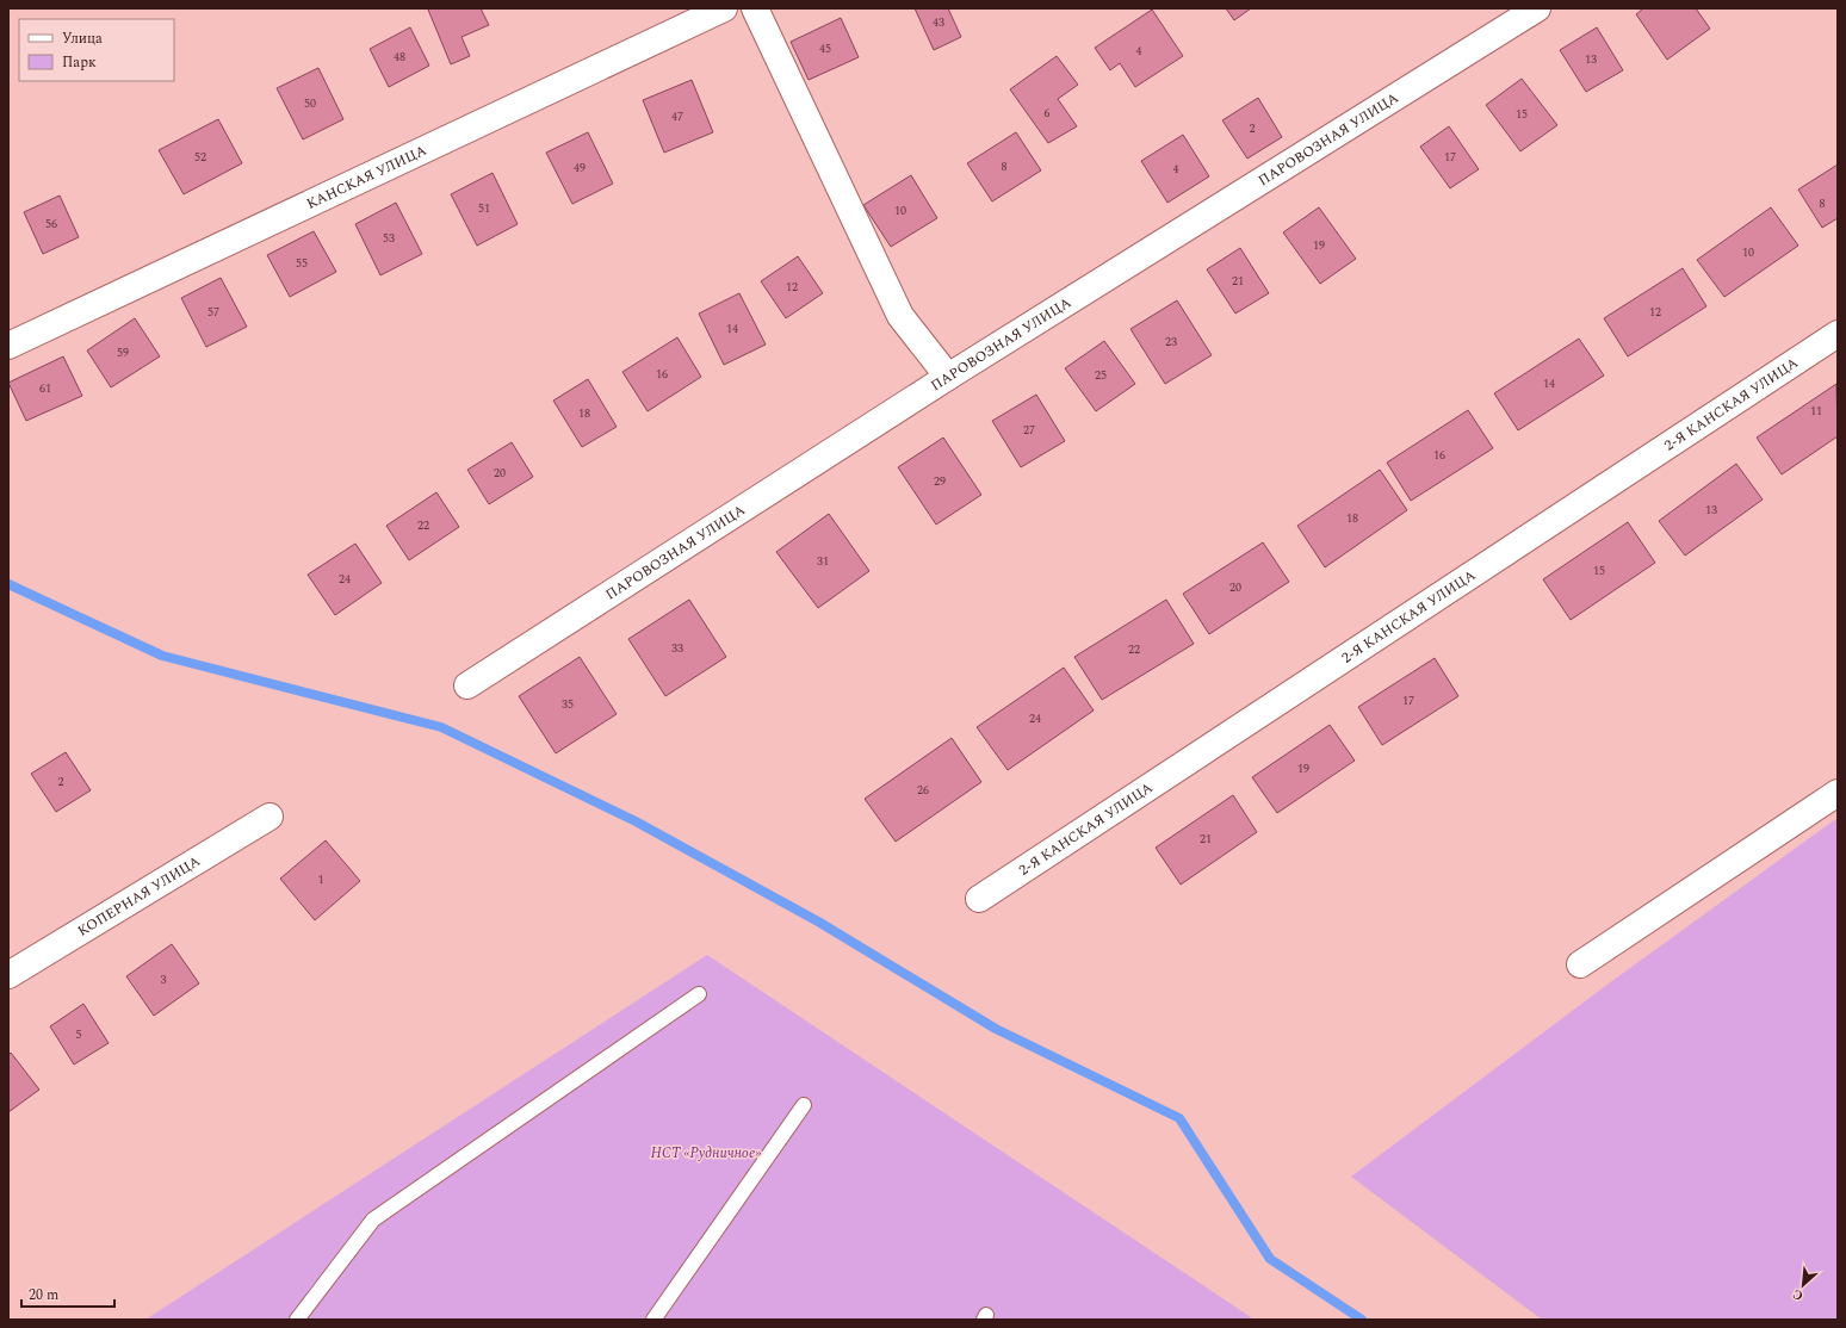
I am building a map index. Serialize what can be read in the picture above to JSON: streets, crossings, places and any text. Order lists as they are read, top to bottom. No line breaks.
{"streets":{"street":["ПАРОВОЗНАЯ УЛИЦА","КАНСКАЯ УЛИЦА","2-Я КАНСКАЯ УЛИЦА","КОПЕРНАЯ УЛИЦА"]},"parks":["НСТ «Рудничное»"],"house_numbers":["43","45","4","48","13","50","6","15","47","2","52","17","8","49","4","8","51","10","56","53","19","10","55","21","12","57","12","14","23","59","16","25","14","61","11","18","27","16","20","29","13","18","22","31","15","24","20","33","22","17","35","24","19","2","26","21","1","3","5"],"legend":["Улица","Парк"],"scale_bar":"20 m","north":"bottom left"}
